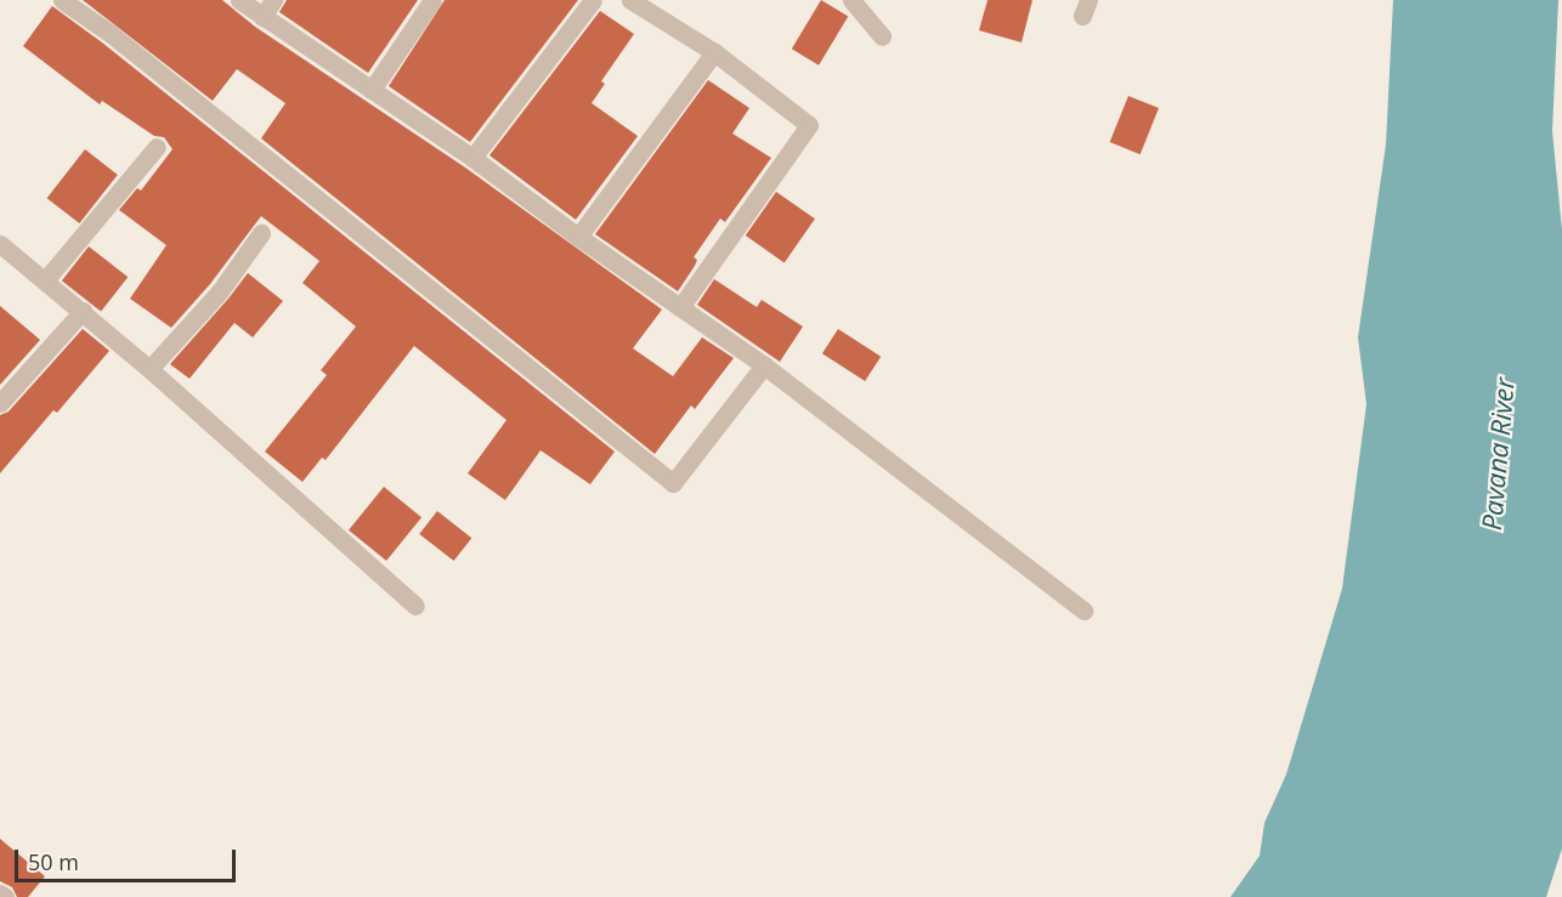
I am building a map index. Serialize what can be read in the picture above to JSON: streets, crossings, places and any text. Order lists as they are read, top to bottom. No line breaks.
{"water":["Pavana River"],"scale_bar":"50 m"}
